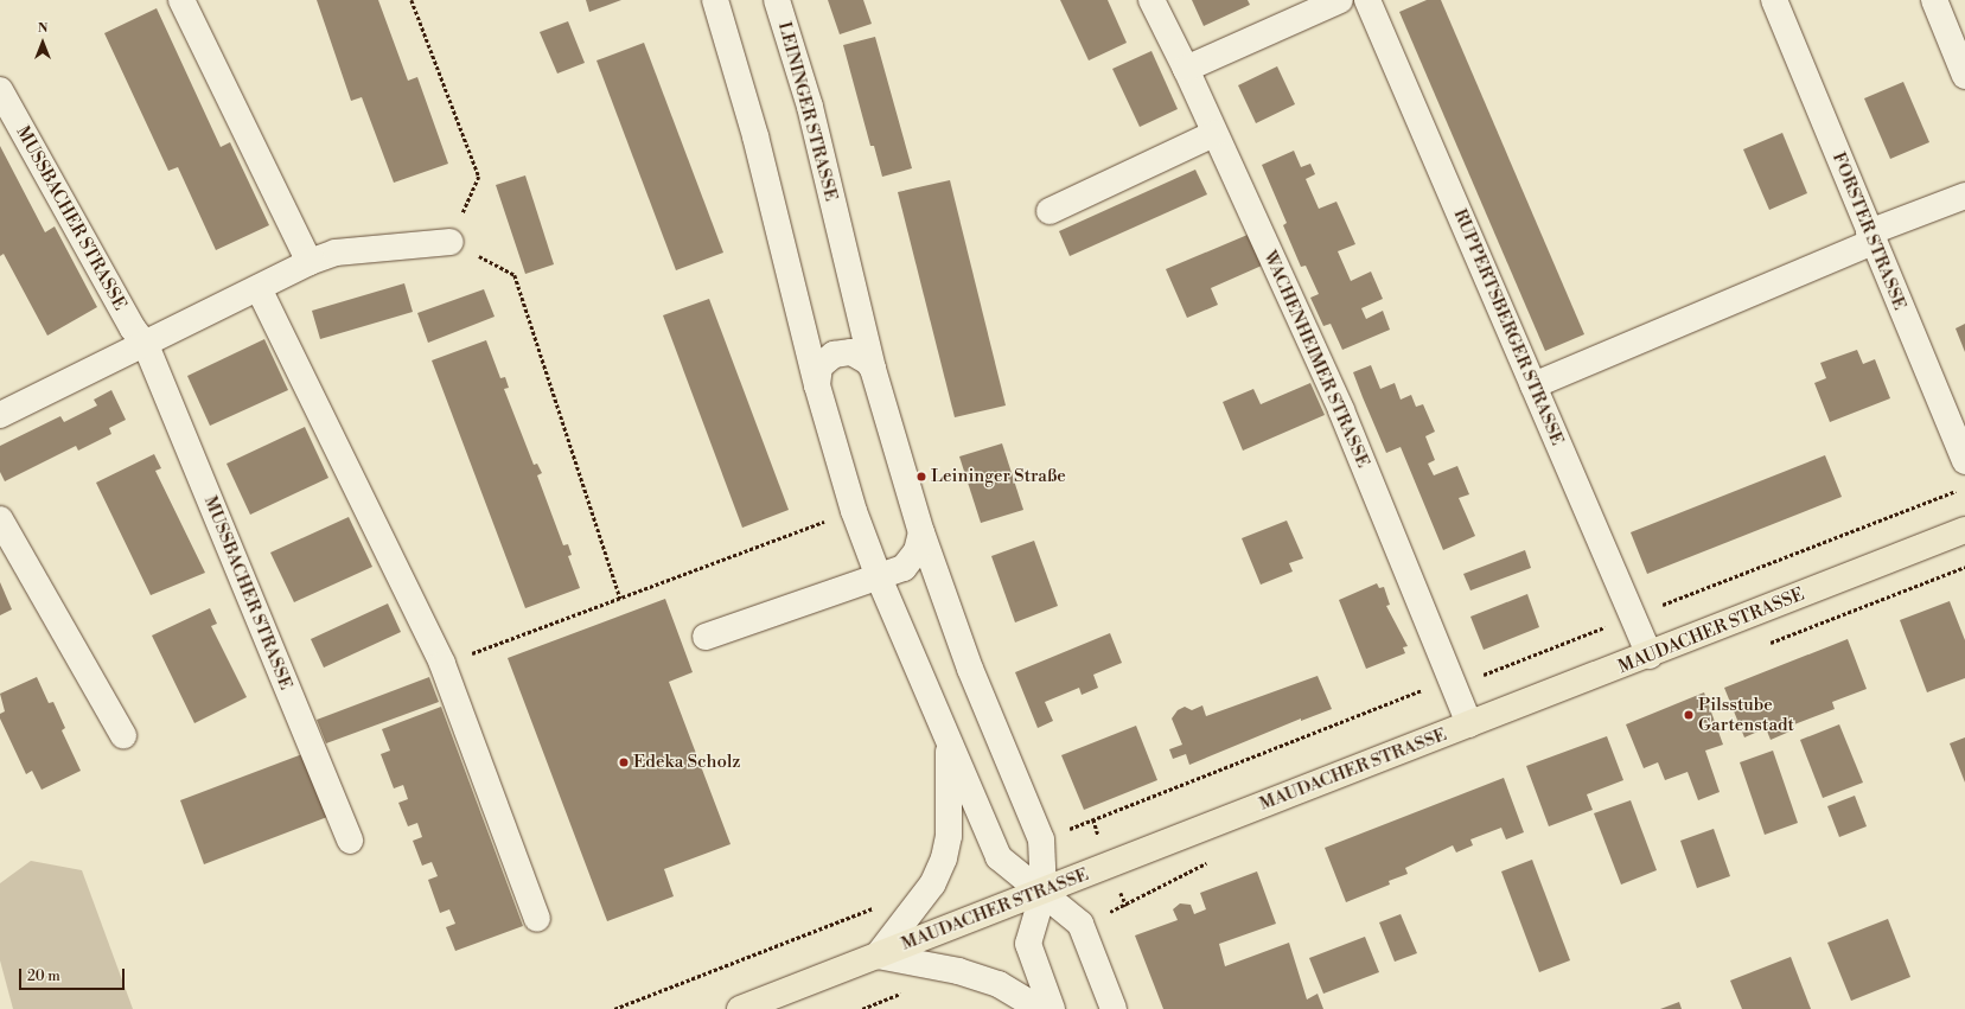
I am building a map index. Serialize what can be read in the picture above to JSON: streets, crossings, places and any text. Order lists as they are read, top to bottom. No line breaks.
{"streets":{"main road":["MAUDACHER STRASSE"],"street":["LEININGER STRASSE","MUSSBACHER STRASSE","FORSTER STRASSE","RUPPERTSBERGER STRASSE","WACHENHEIMER STRASSE"]},"crossings":[["LEININGER STRASSE","MAUDACHER STRASSE"],["RUPPERTSBERGER STRASSE","MAUDACHER STRASSE"],["WACHENHEIMER STRASSE","MAUDACHER STRASSE"]],"places":["Leininger Straße","Pilsstube Gartenstadt","Edeka Scholz"],"scale_bar":"20 m","north":"top"}
